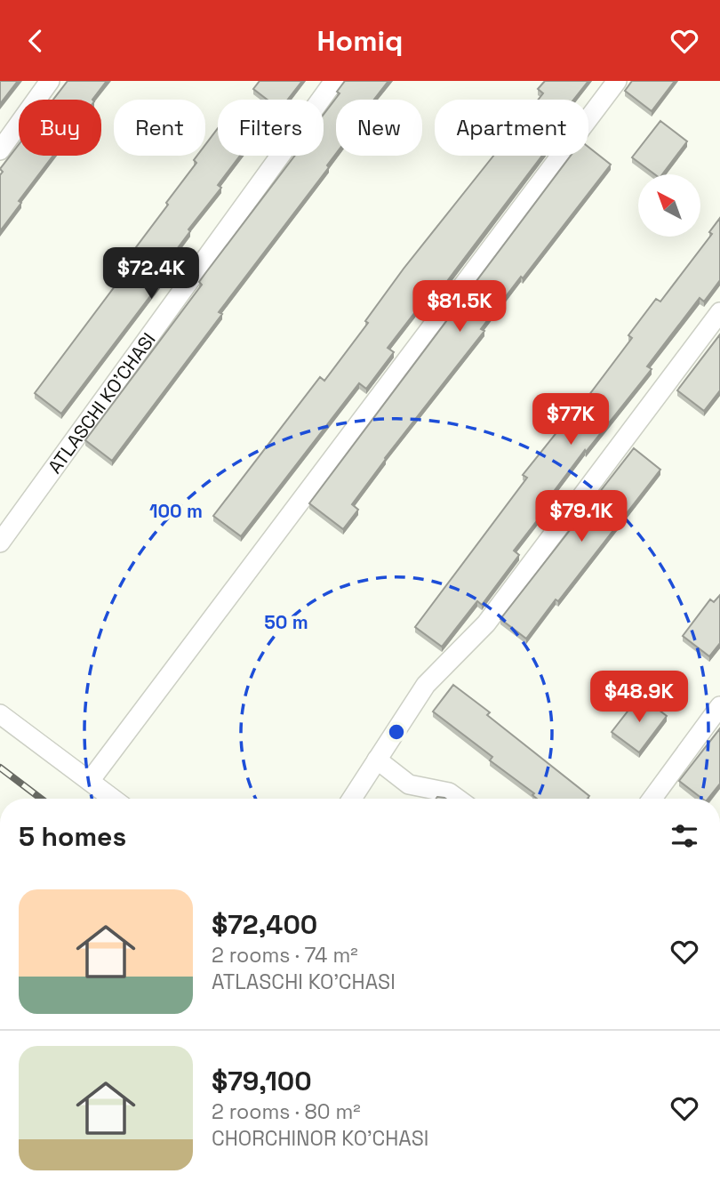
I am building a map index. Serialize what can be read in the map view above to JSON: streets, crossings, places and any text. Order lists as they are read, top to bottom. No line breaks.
{"streets":{"street":["ATLASCHI KO'CHASI"]},"north":"top left","page":{"header":"Homiq","chip":["Buy","Rent","Filters","New","Apartment"],"price":["$72.4K","$81.5K","$77K","$79.1K","$48.9K"],"heading":"5 homes","list":[{"name":"$72,400","note":"2 rooms · 74 m² · ATLASCHI KO'CHASI"},{"name":"$79,100","note":"2 rooms · 80 m² · CHORCHINOR KO'CHASI"}]},"rings":["100 m","50 m"]}
